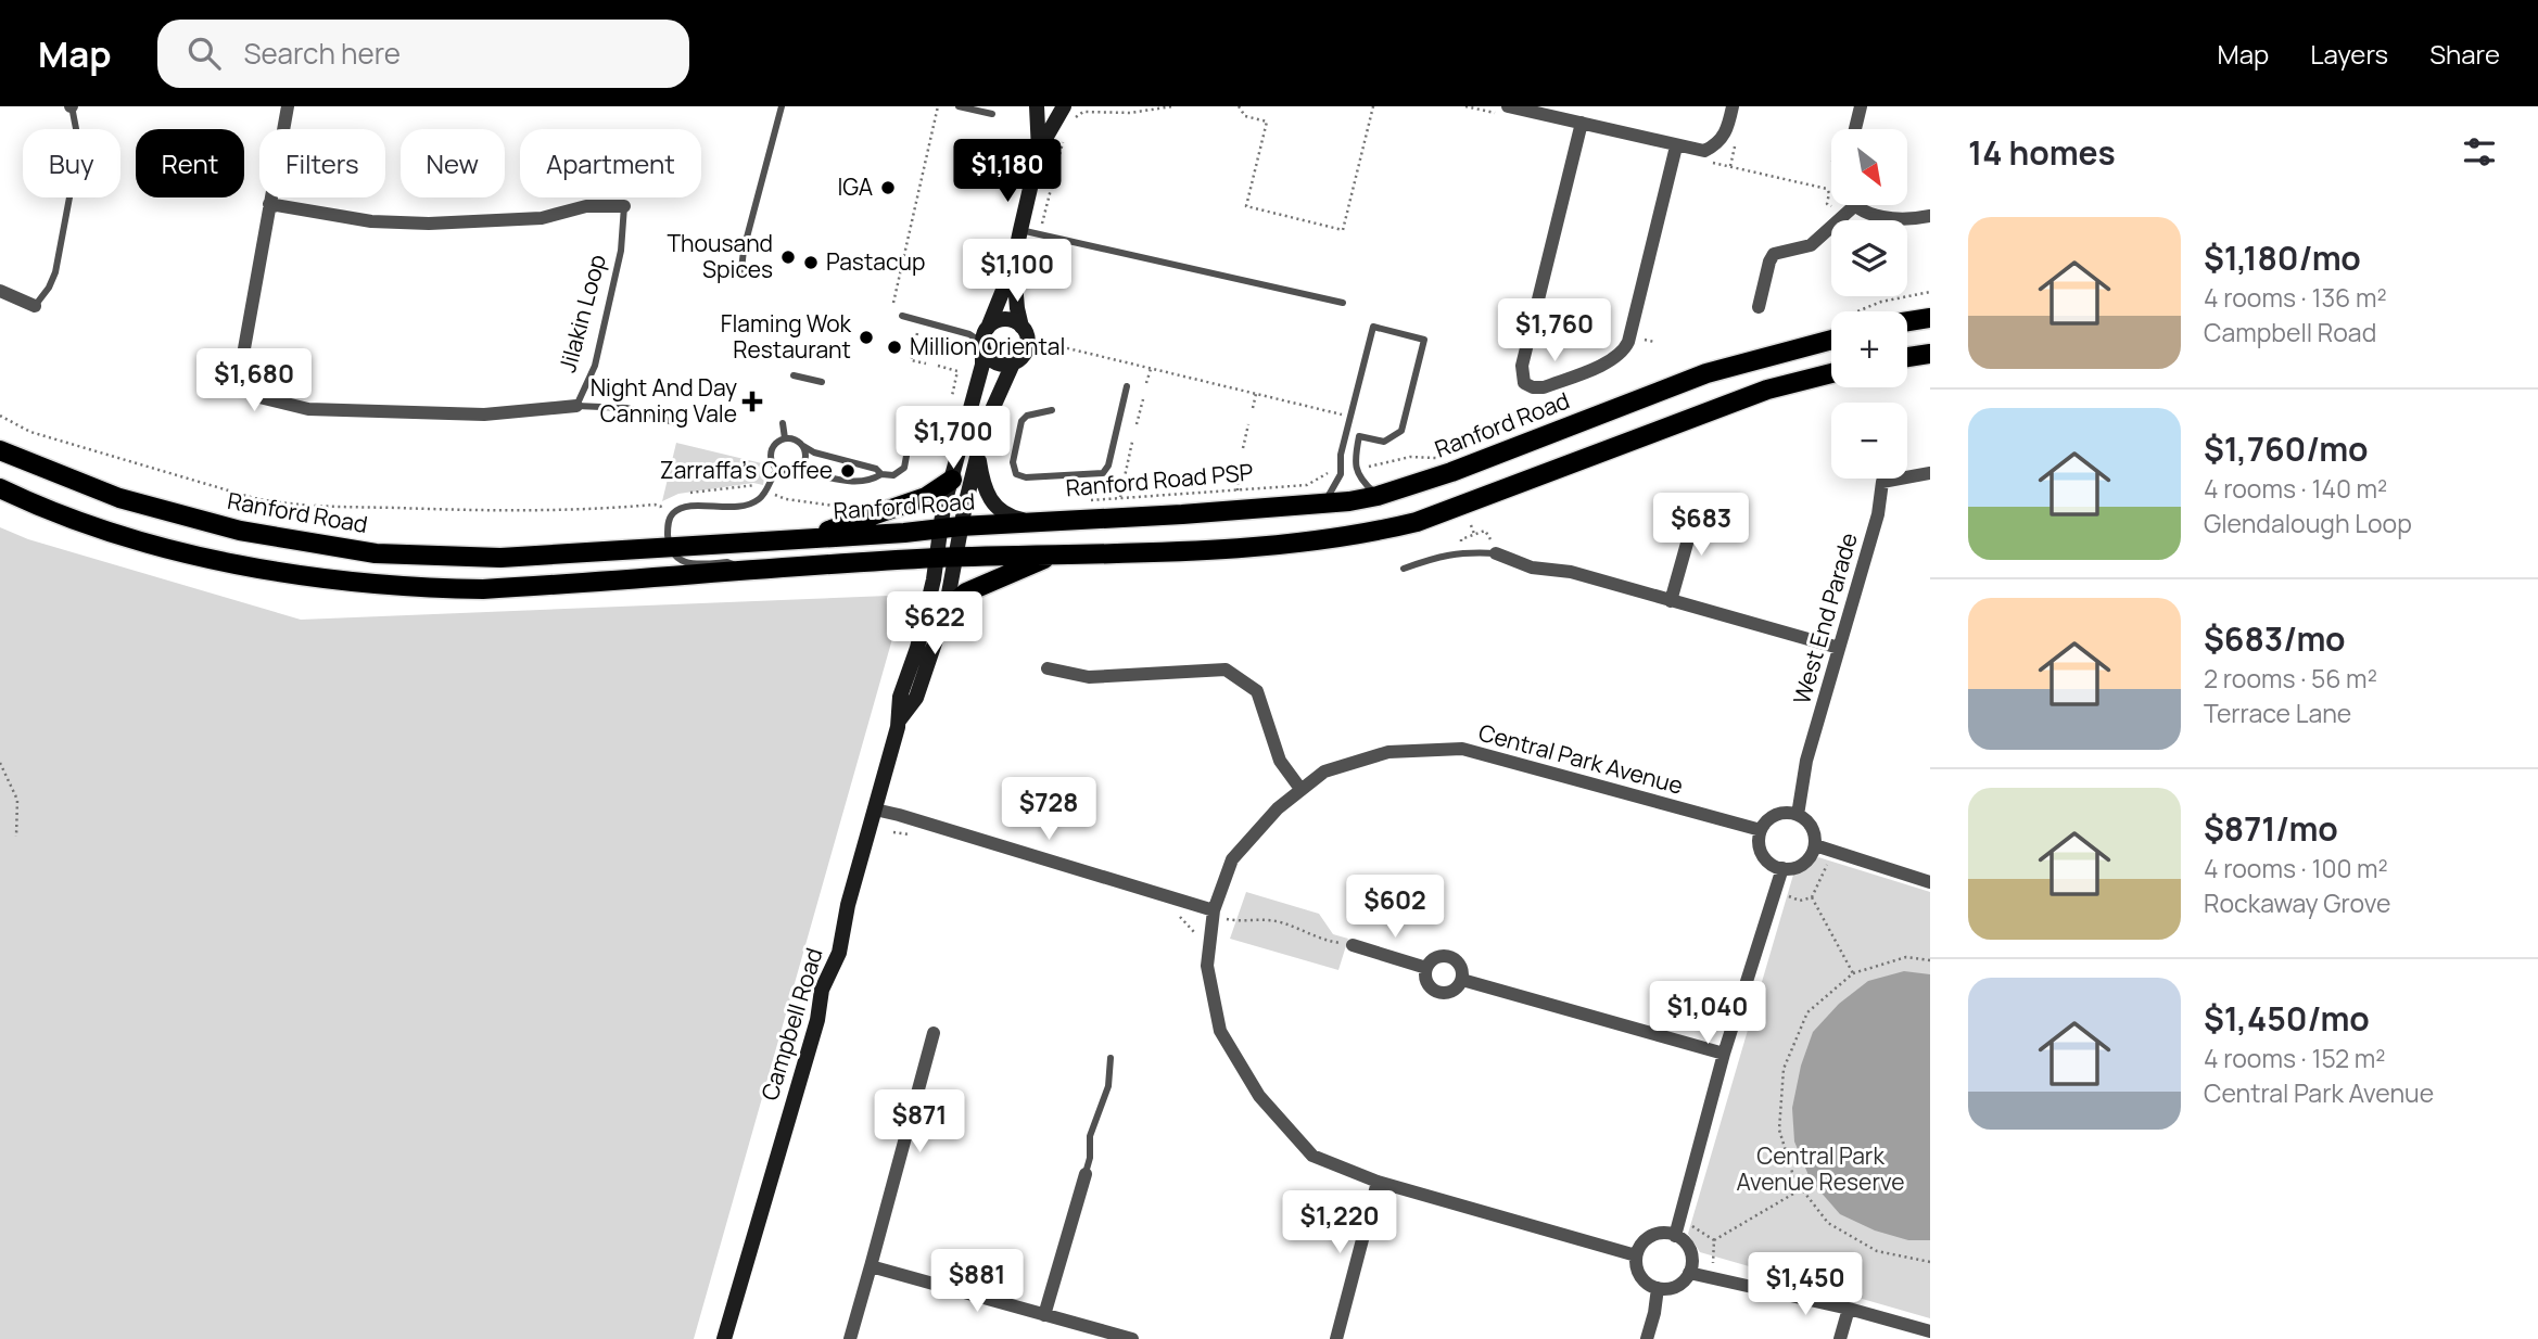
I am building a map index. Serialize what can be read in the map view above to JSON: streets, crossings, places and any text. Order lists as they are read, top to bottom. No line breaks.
{"streets":{"main road":["Ranford Road"],"street":["Jilakin Loop","West End Parade","Central Park Avenue","Campbell Road"],"path":["Ranford Road PSP"]},"crossings":[["Ranford Road","Campbell Road"],["West End Parade","Central Park Avenue"]],"parks":["Central Park Avenue Reserve"],"places":{"other":["IGA","Thousand Spices","Pastacup","Flaming Wok Restaurant","Million Oriental","Zarraffa's Coffee"],"health":["Night And Day Canning Vale"]},"north":"bottom right","page":{"header":"Map","search":"Search here","nav":["Map","Layers","Share"],"heading":"14 homes","map_buttons":["+","−"],"chip":["Buy","Rent","Filters","New","Apartment"],"price":["$1,180","$1,100","$1,760","$1,680","$1,700","$683","$622","$728","$602","$1,040","$871","$1,220","$881","$1,450"],"list":[{"name":"$1,180/mo","note":"4 rooms · 136 m² · Campbell Road"},{"name":"$1,760/mo","note":"4 rooms · 140 m² · Glendalough Loop"},{"name":"$683/mo","note":"2 rooms · 56 m² · Terrace Lane"},{"name":"$871/mo","note":"4 rooms · 100 m² · Rockaway Grove"},{"name":"$1,450/mo","note":"4 rooms · 152 m² · Central Park Avenue"}]}}
